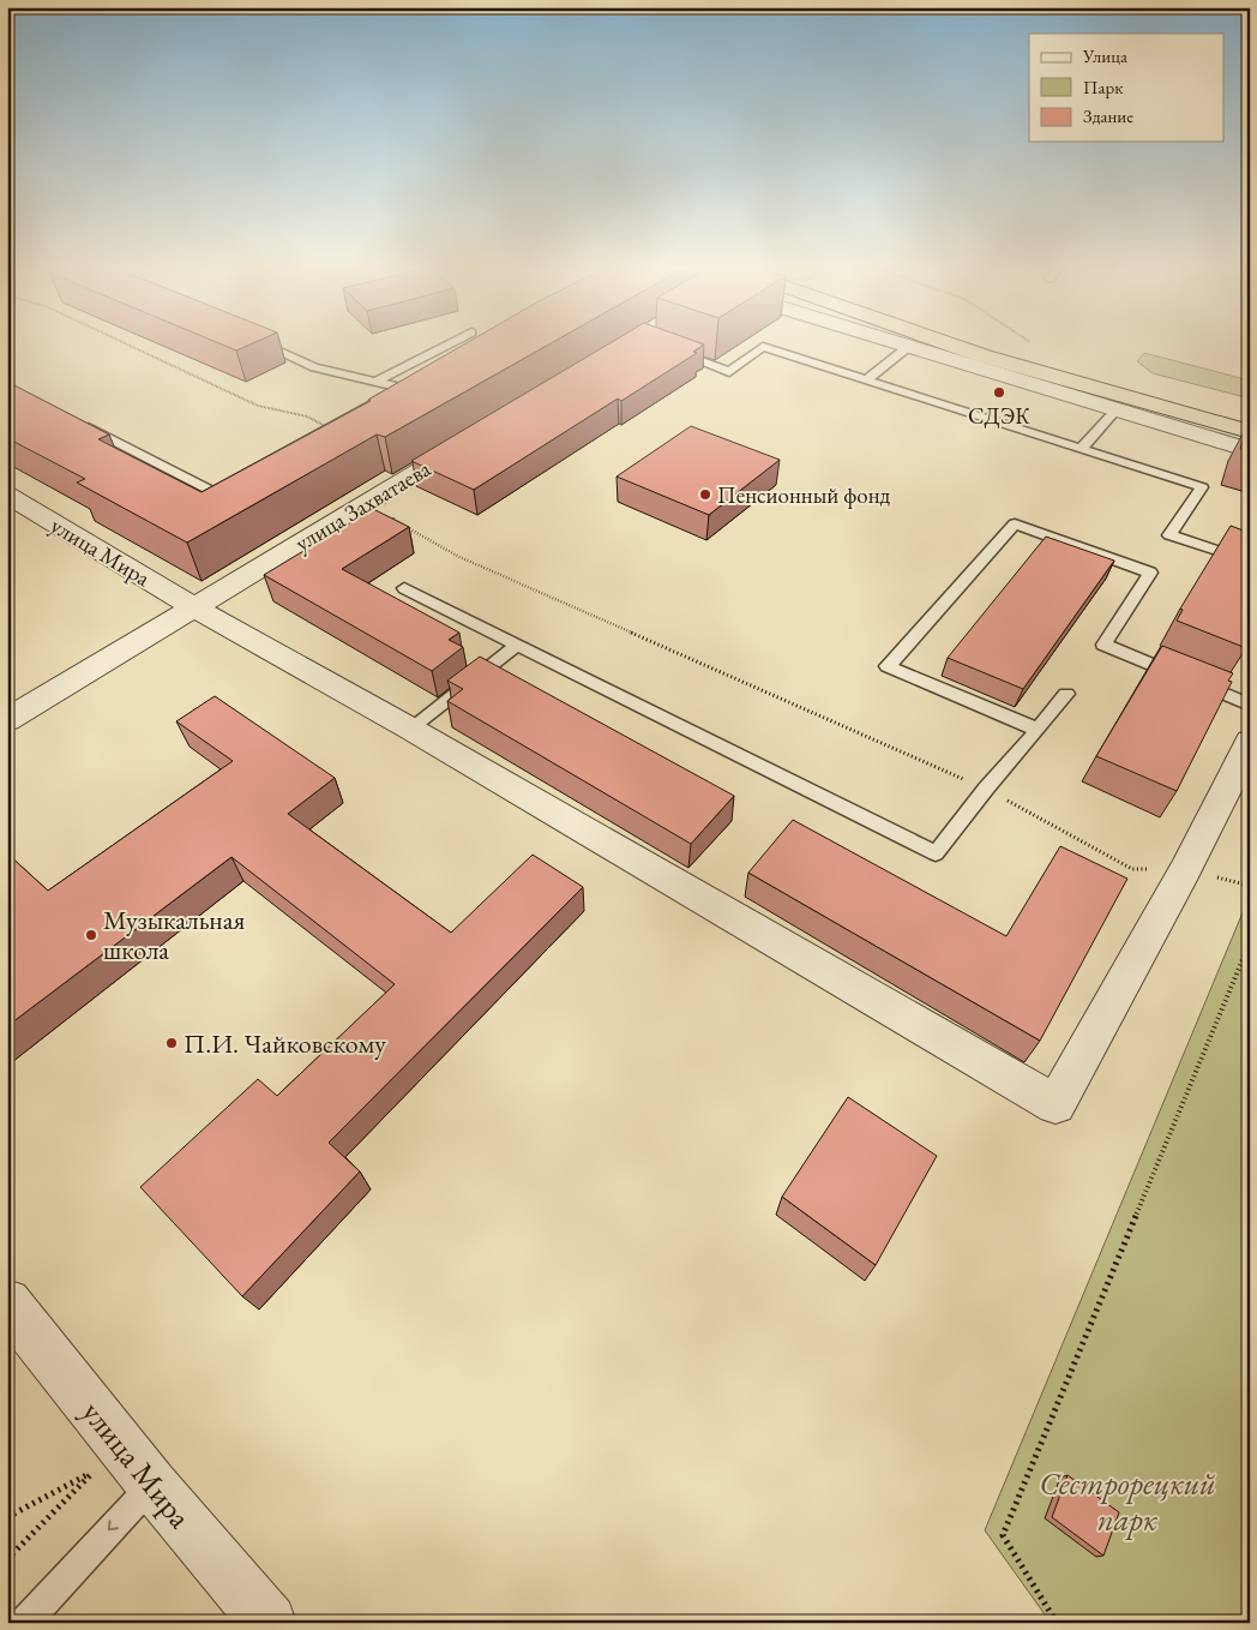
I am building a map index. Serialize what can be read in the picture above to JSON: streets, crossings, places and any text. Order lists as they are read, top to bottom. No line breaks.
{"streets":{"street":["улица Захватаева","улица Мира"]},"crossings":[["улица Захватаева","улица Мира"]],"parks":["Сестрорецкий парк"],"places":["СДЭК","Пенсионный фонд","Музыкальная школа","П.И. Чайковскому"],"legend":["Улица","Парк","Здание"]}
